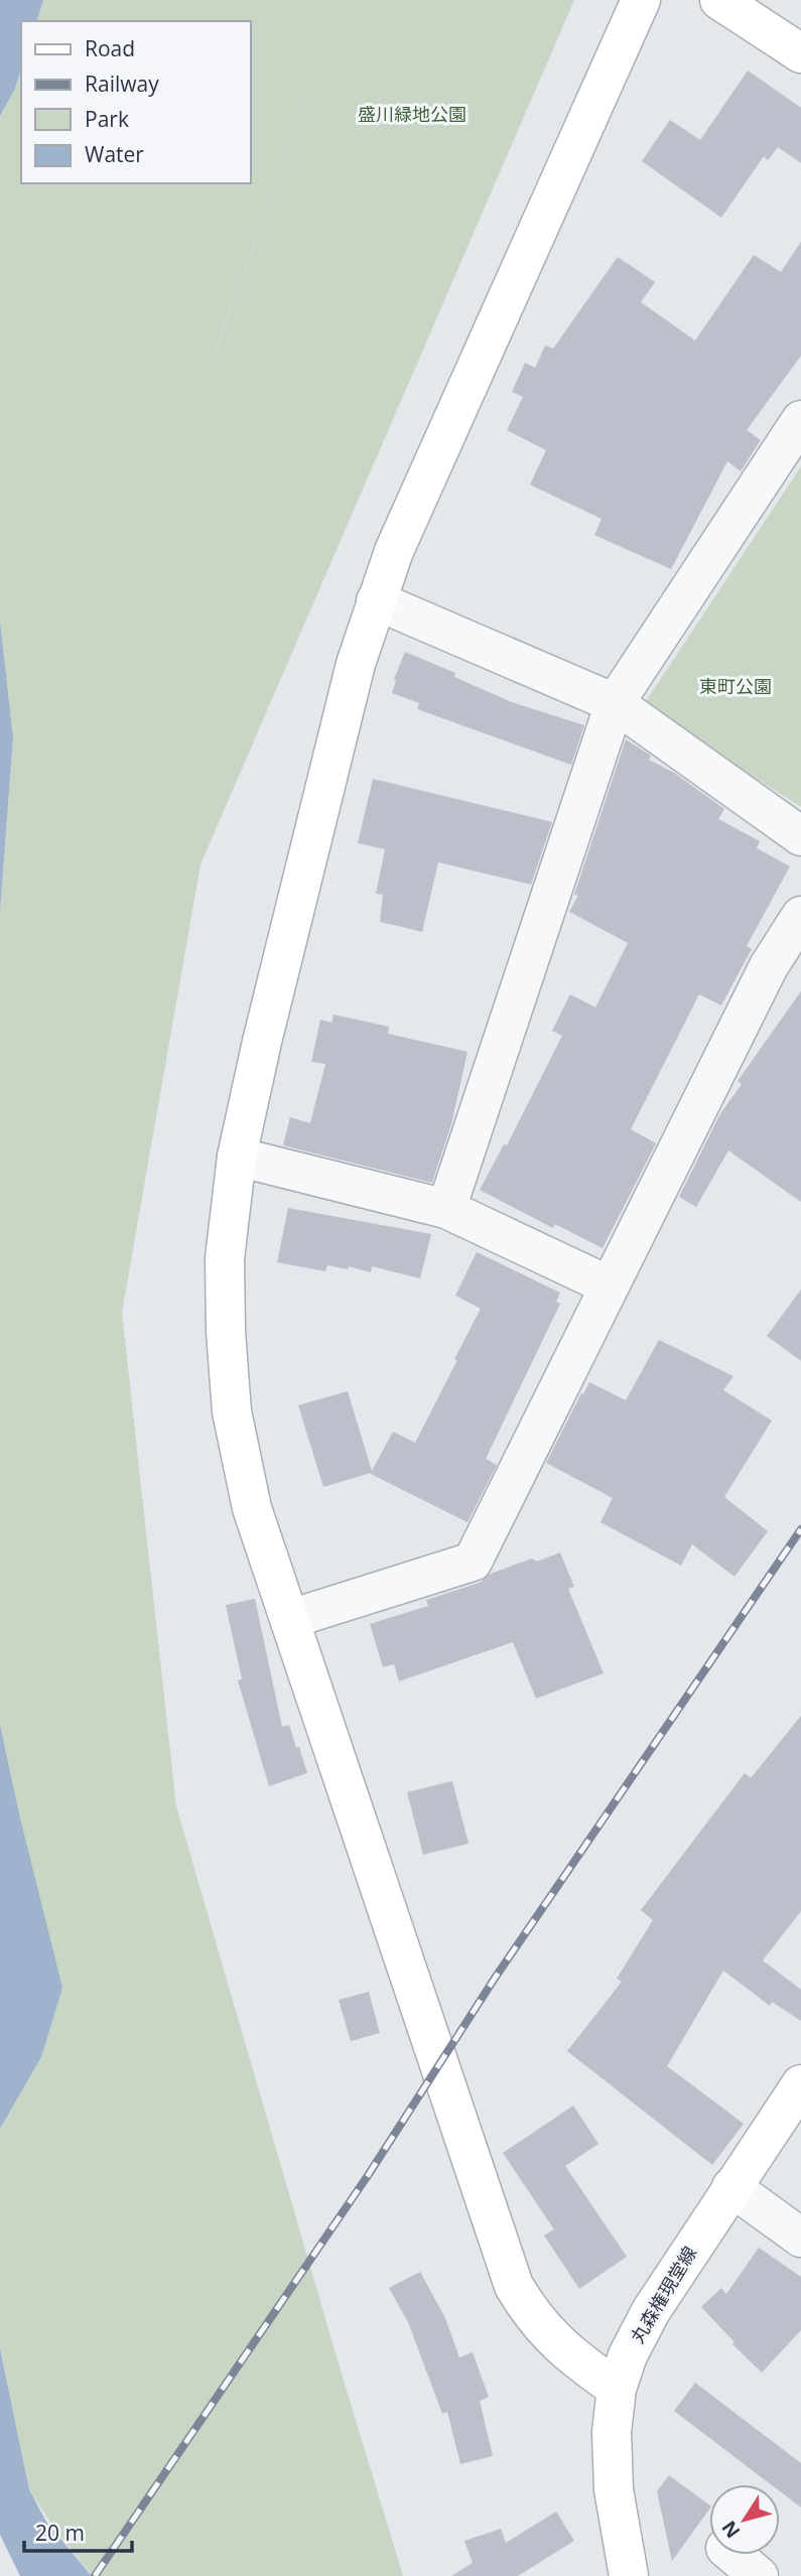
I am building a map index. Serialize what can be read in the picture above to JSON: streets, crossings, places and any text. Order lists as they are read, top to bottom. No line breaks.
{"streets":{"street":["丸森権現堂線"]},"parks":["盛川緑地公園","東町公園"],"legend":["Road","Railway","Park","Water"],"scale_bar":"20 m","north":"bottom left"}
